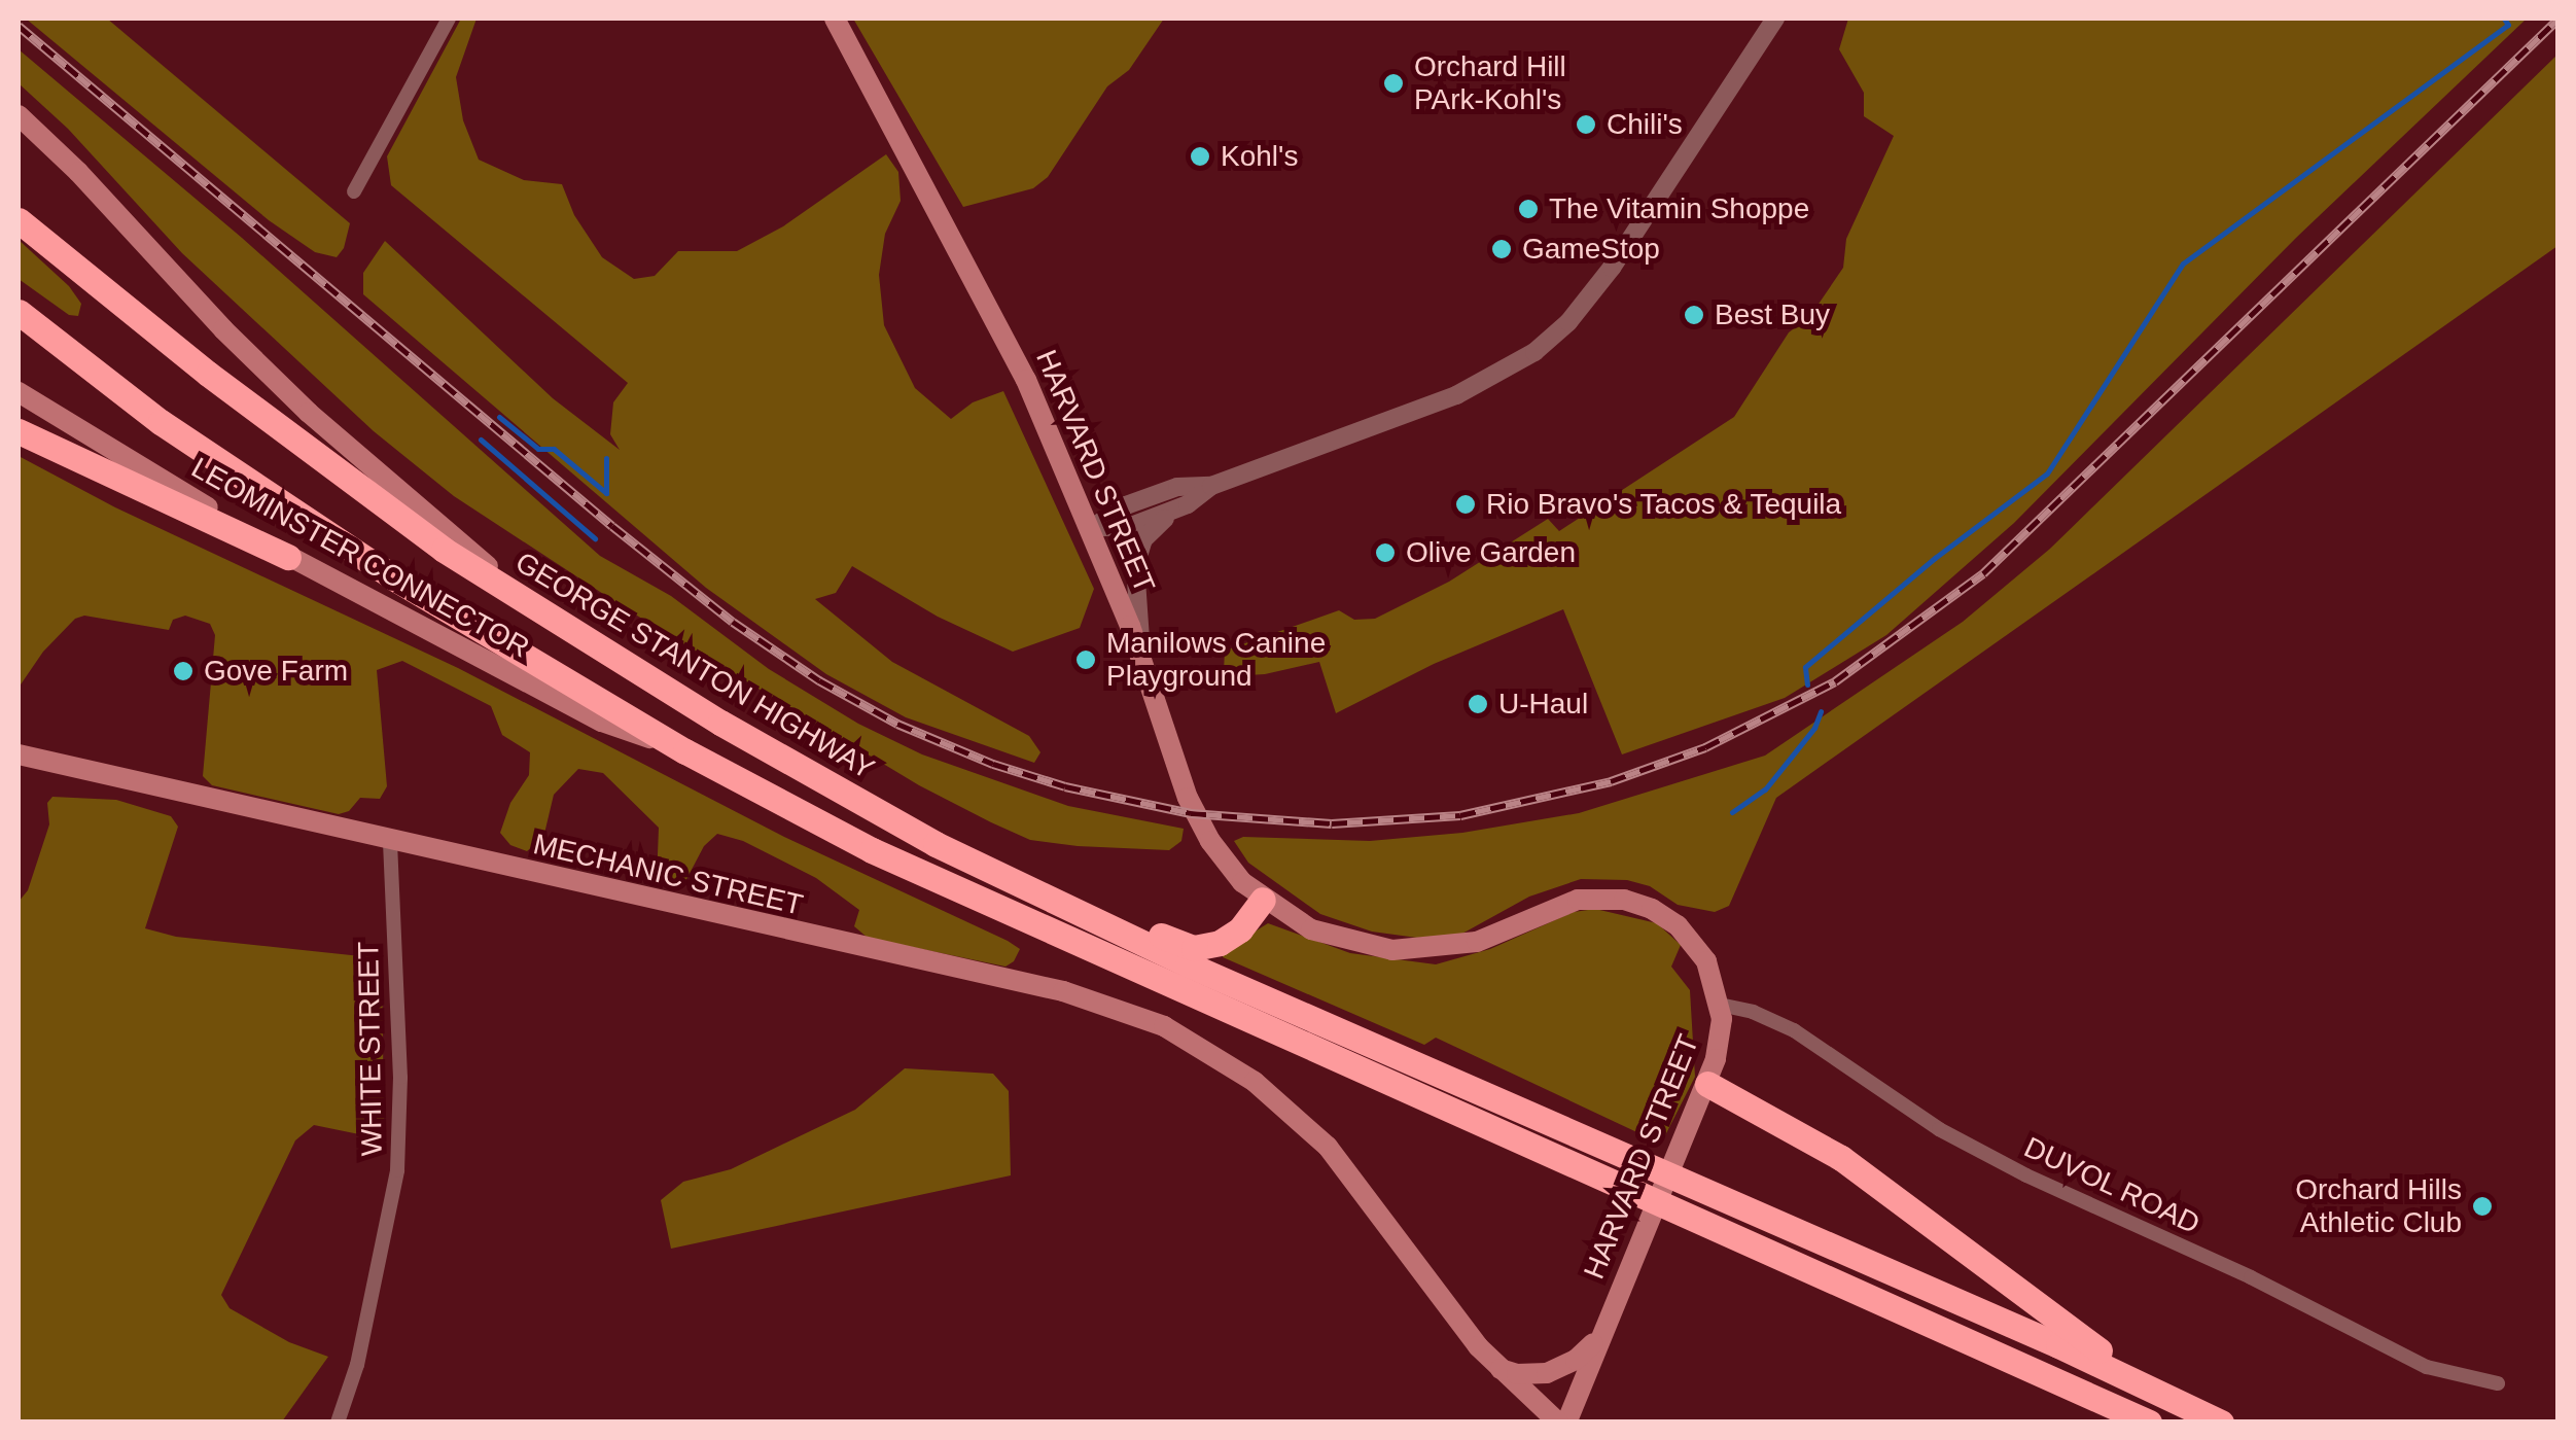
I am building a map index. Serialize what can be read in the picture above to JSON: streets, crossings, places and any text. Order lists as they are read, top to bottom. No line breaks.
{"streets":{"highway":["GEORGE STANTON HIGHWAY"],"main road":["HARVARD STREET","LEOMINSTER CONNECTOR","MECHANIC STREET"],"street":["WHITE STREET","DUVOL ROAD"]},"crossings":[["HARVARD STREET","DUVOL ROAD"],["LEOMINSTER CONNECTOR","GEORGE STANTON HIGHWAY"],["MECHANIC STREET","WHITE STREET"]],"places":["Orchard Hill PArk-Kohl's","Chili's","Kohl's","The Vitamin Shoppe","GameStop","Best Buy","Rio Bravo's Tacos & Tequila","Olive Garden","Manilows Canine Playground","Gove Farm","U-Haul","Orchard Hills Athletic Club"]}
